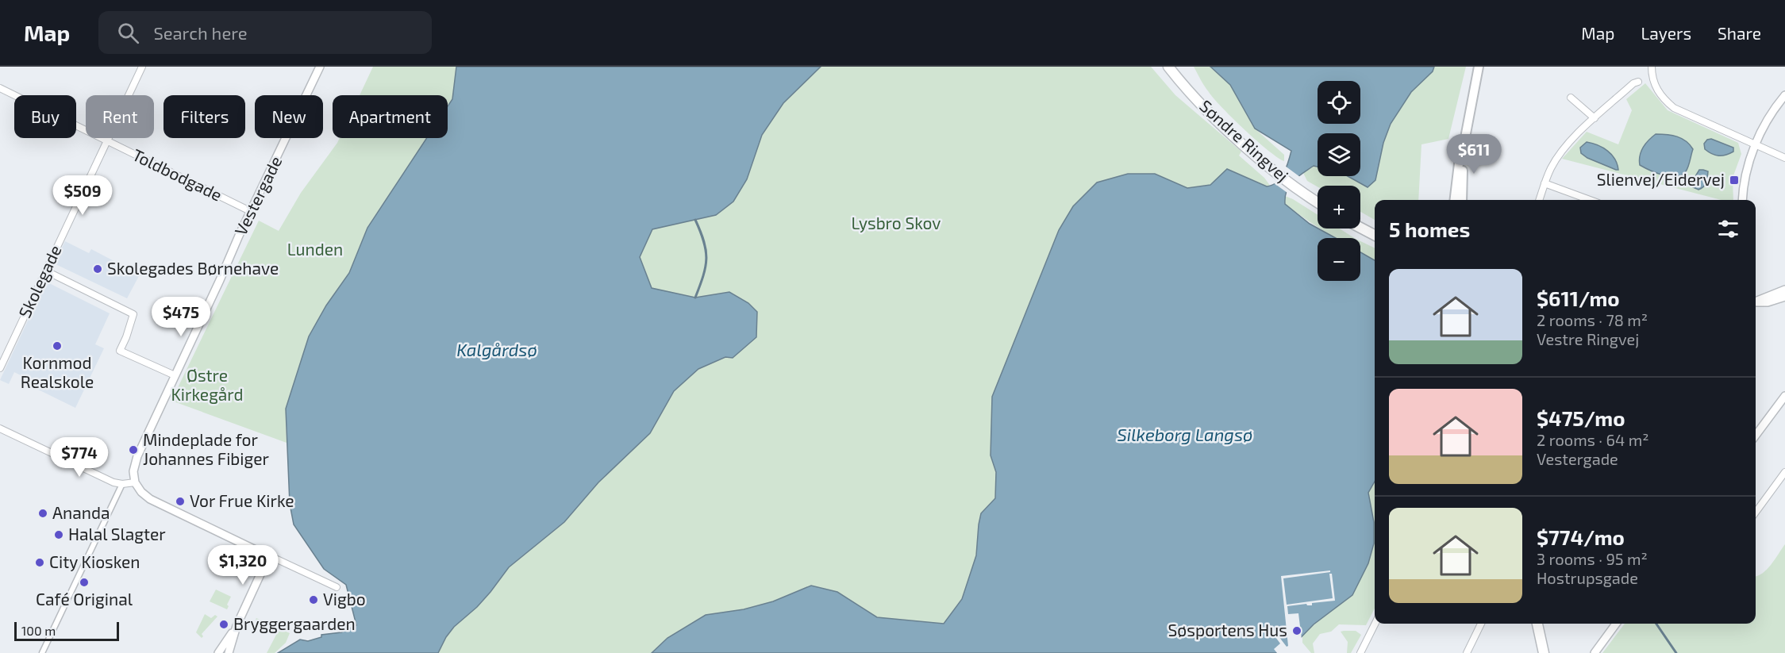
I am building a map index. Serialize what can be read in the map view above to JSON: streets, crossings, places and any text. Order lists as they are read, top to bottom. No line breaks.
{"streets":{"main road":["Søndre Ringvej"],"street":["Toldbodgade","Vestergade","Skolegade"]},"crossings":[["Toldbodgade","Vestergade"],["Toldbodgade","Skolegade"]],"water":["Kalgårdsø","Silkeborg Langsø"],"parks":["Lysbro Skov","Lunden","Østre Kirkegård"],"places":{"transit":["Slienvej/Eidervej"],"other":["Skolegades Børnehave","Kornmod Realskole","Mindeplade for Johannes Fibiger","Vor Frue Kirke","Ananda","Halal Slagter","City Kiosken","Café Original","Vigbo","Bryggergaarden","Søsportens Hus"]},"scale_bar":"100 m","page":{"header":"Map","search":"Search here","nav":["Map","Layers","Share"],"map_buttons":["+","−"],"chip":["Buy","Rent","Filters","New","Apartment"],"price":["$611","$509","$475","$774","$1,320"],"heading":"5 homes","list":[{"name":"$611/mo","note":"2 rooms · 78 m² · Vestre Ringvej"},{"name":"$475/mo","note":"2 rooms · 64 m² · Vestergade"},{"name":"$774/mo","note":"3 rooms · 95 m² · Hostrupsgade"}],"scale":"100 m"}}
